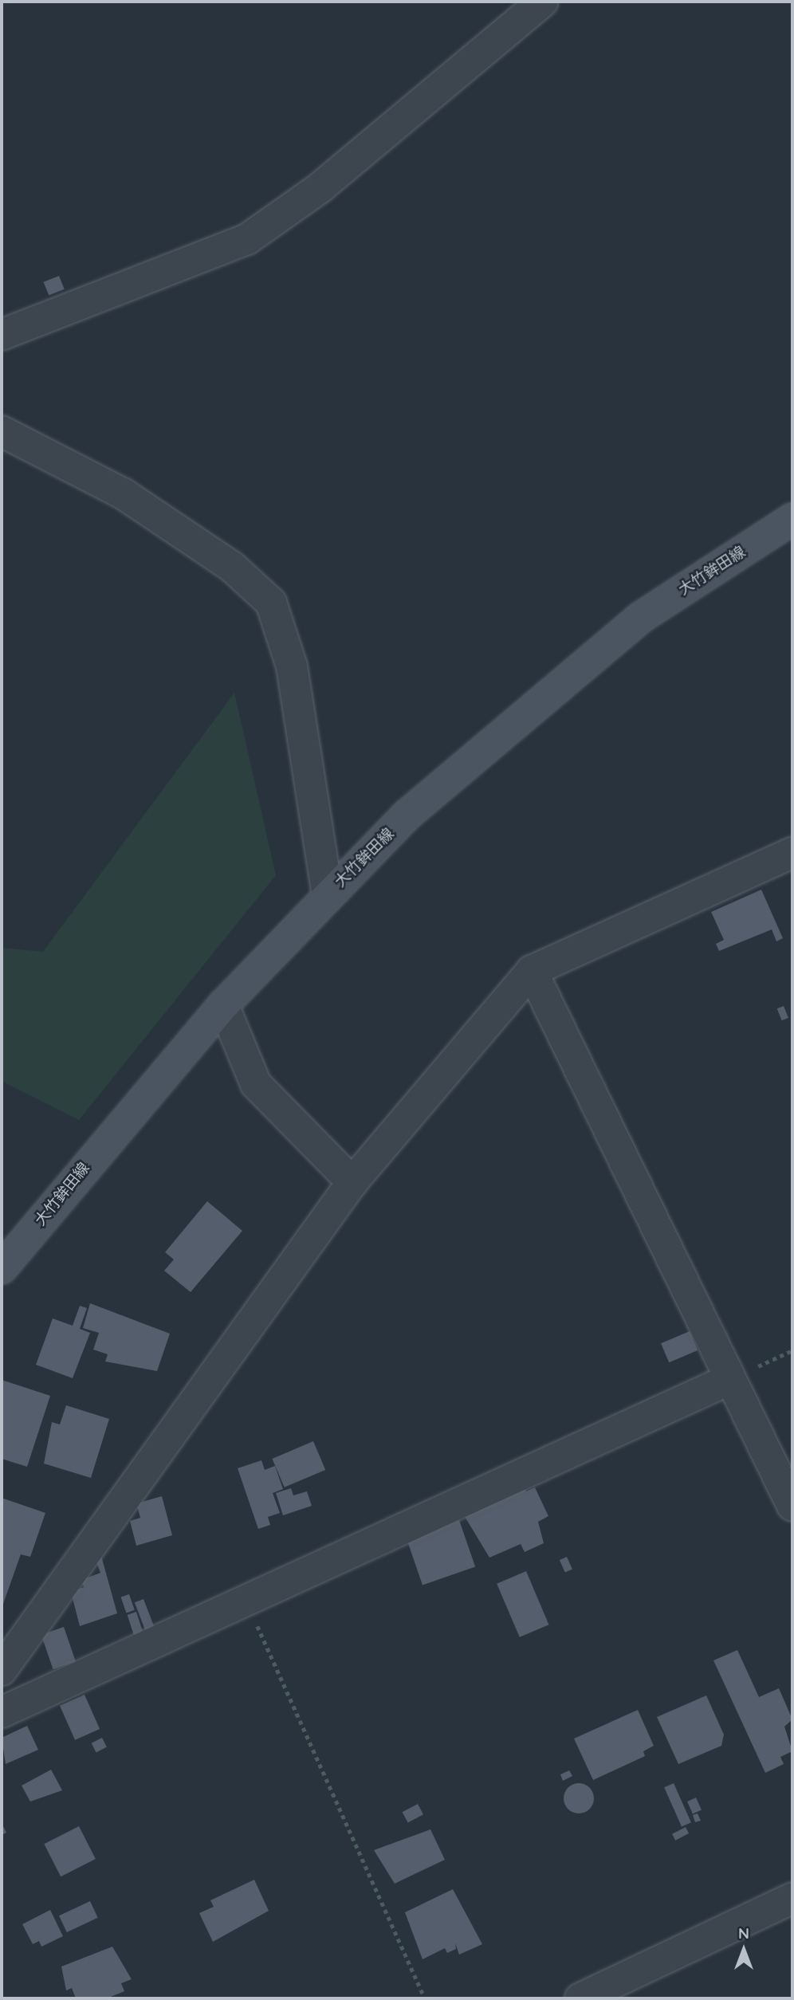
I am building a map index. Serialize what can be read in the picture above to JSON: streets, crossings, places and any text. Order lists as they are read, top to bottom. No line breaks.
{"streets":{"main road":["大竹鉾田線"]},"north":"top"}
